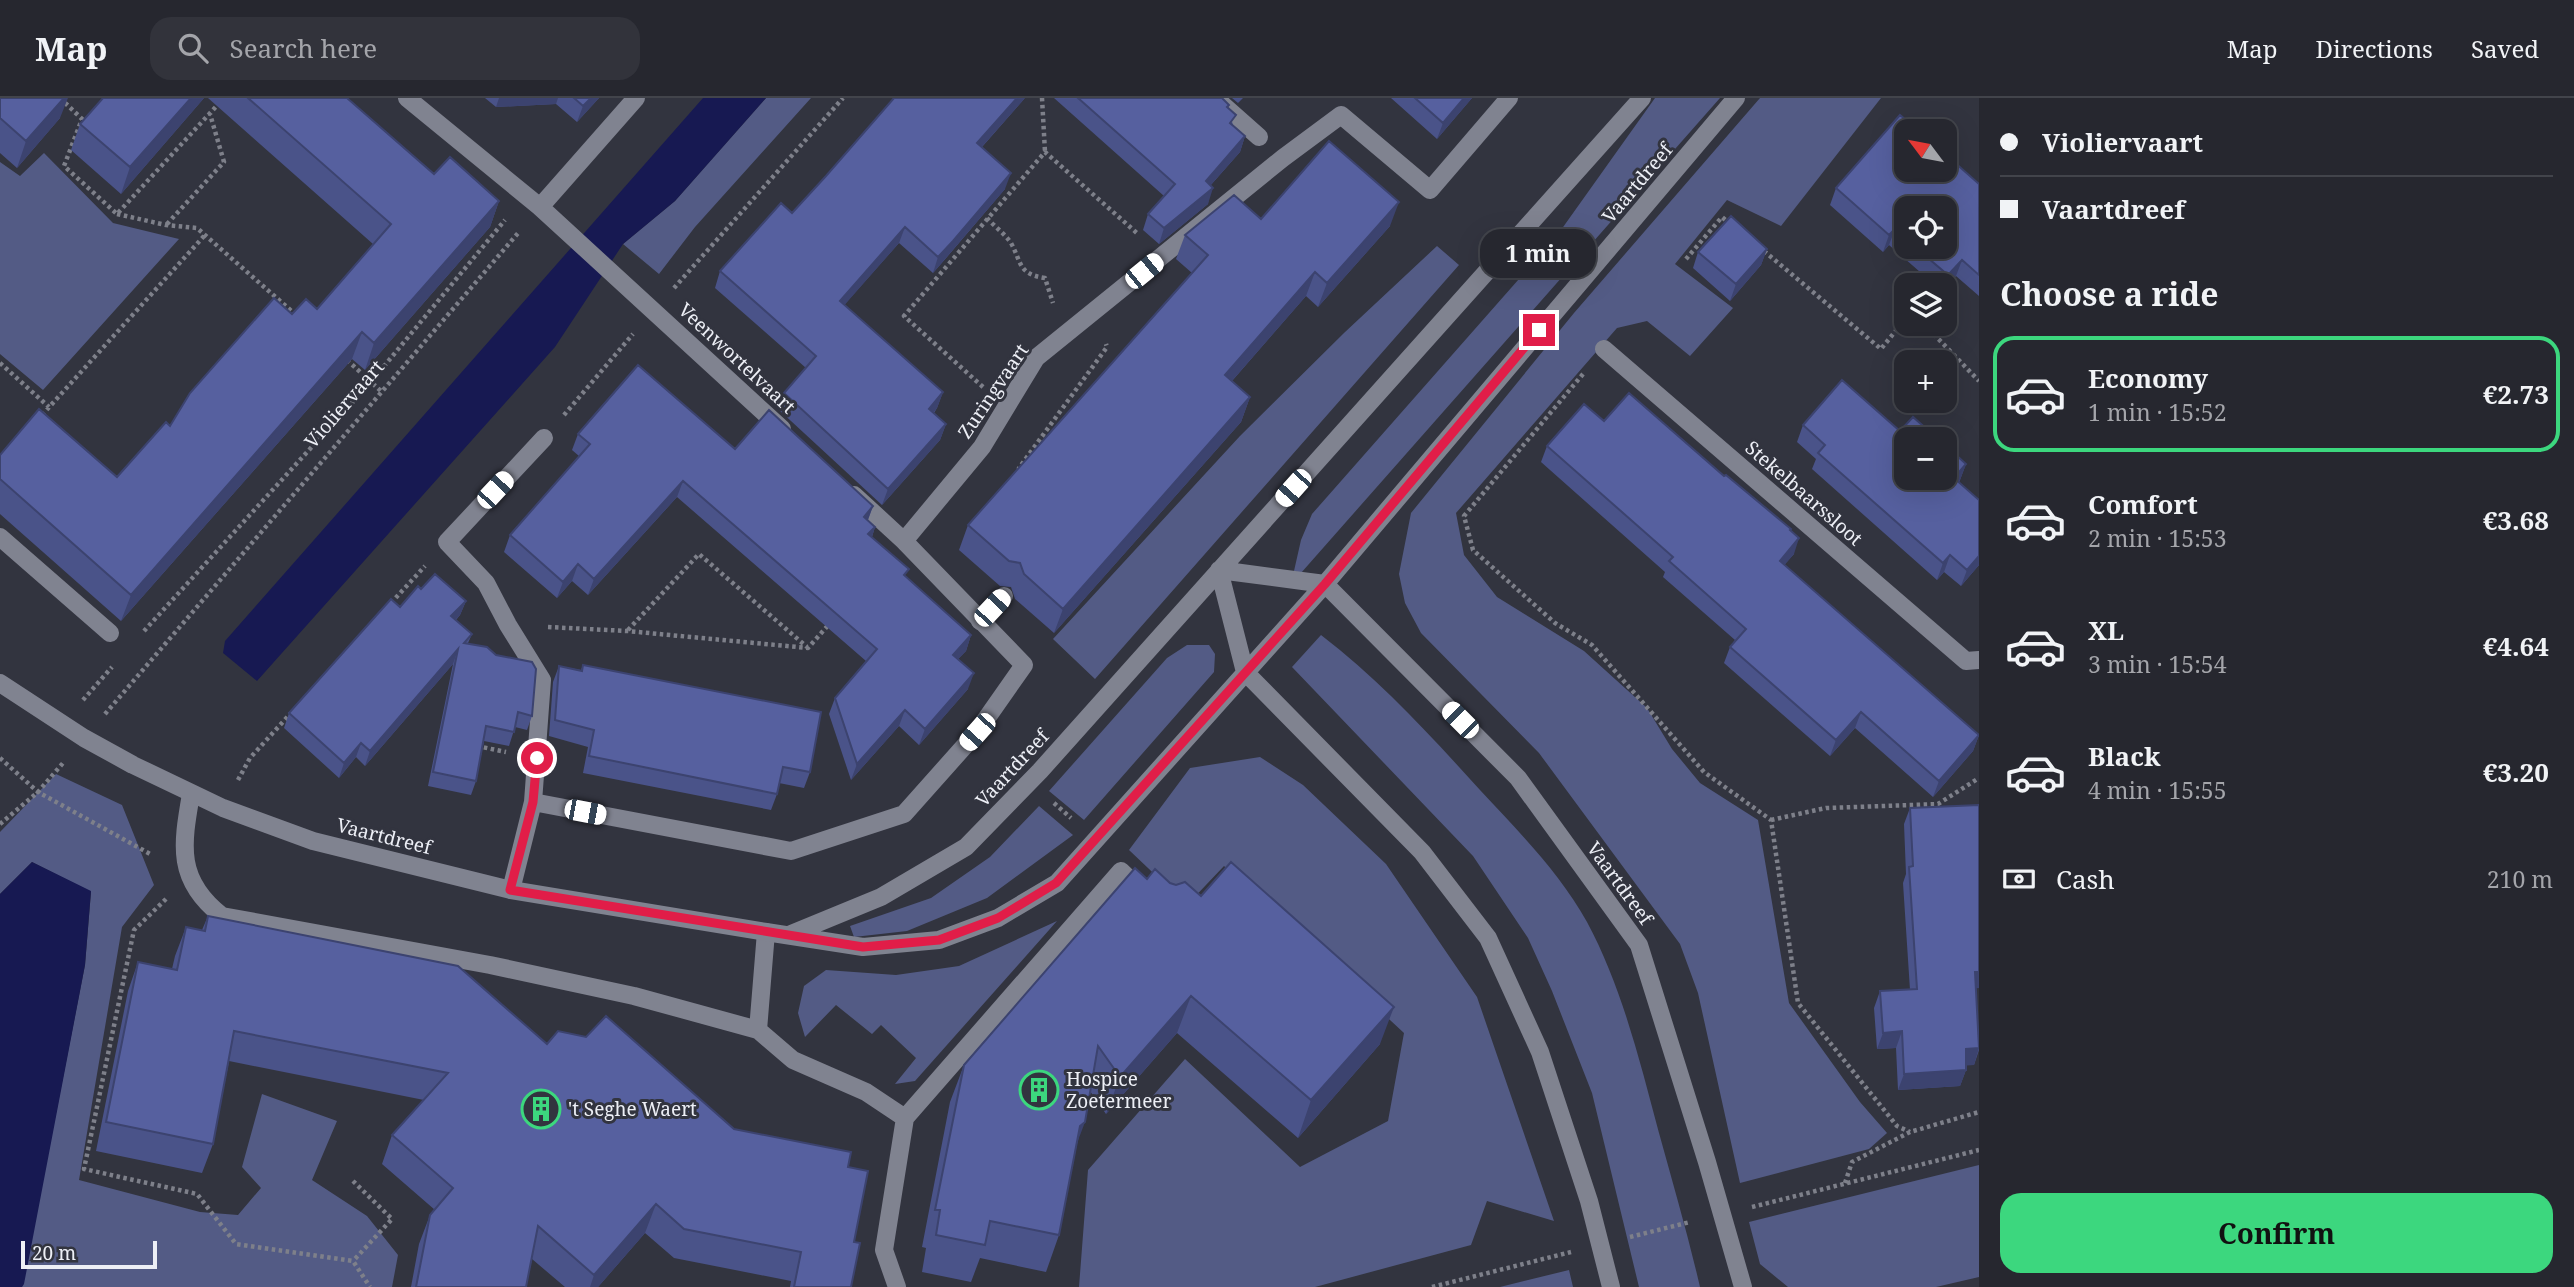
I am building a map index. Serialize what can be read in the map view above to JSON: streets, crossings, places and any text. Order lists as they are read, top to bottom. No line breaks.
{"streets":{"street":["Vaartdreef","Veenwortelvaart","Zuringvaart","Stekelbaarssloot"],"path":["Violiervaart"]},"crossings":[["Vaartdreef","Violiervaart"],["Veenwortelvaart","Violiervaart"]],"places":{"building":["Hospice Zoetermeer","'t Seghe Waert"]},"scale_bar":"20 m","north":"top left","page":{"header":"Map","search":"Search here","nav":["Map","Directions","Saved"],"banner":["Violiervaart","Vaartdreef"],"map_buttons":["+","−"],"bubble":"1 min","heading":"Choose a ride","list":[{"name":"Economy","note":"1 min · 15:52","value":"€2.73"},{"name":"Comfort","note":"2 min · 15:53","value":"€3.68"},{"name":"XL","note":"3 min · 15:54","value":"€4.64"},{"name":"Black","note":"4 min · 15:55","value":"€3.20"}],"pay":["Cash","210 m"],"buttons":"Confirm","scale":"20 m"}}
